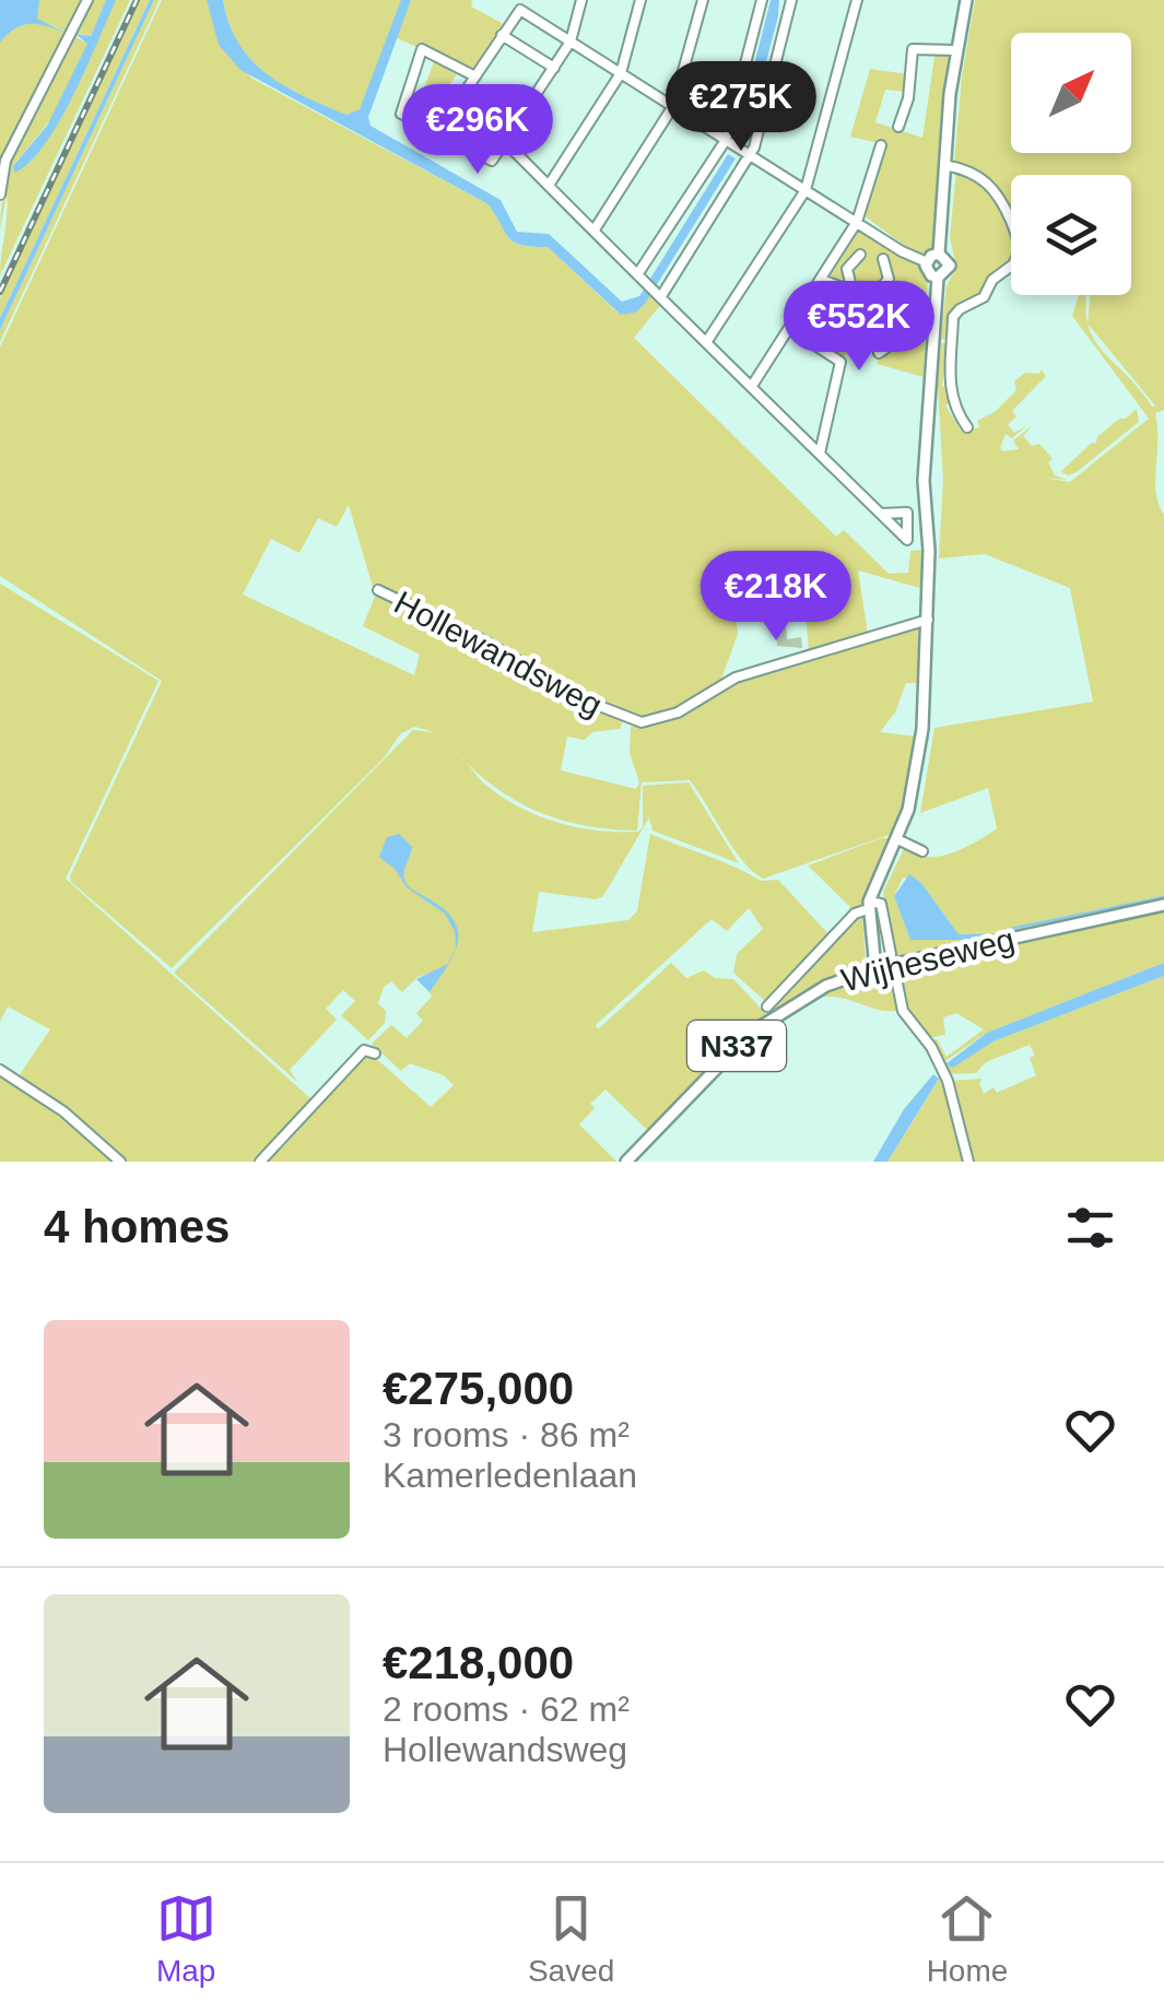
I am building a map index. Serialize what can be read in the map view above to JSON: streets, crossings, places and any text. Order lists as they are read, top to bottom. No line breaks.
{"streets":{"main road":["Wijheseweg","N337"],"street":["Hollewandsweg"]},"north":"top right","page":{"price":["€275K","€296K","€552K","€218K"],"heading":"4 homes","list":[{"name":"€275,000","note":"3 rooms · 86 m² · Kamerledenlaan"},{"name":"€218,000","note":"2 rooms · 62 m² · Hollewandsweg"}],"tabs":["Map","Saved","Home"]}}
